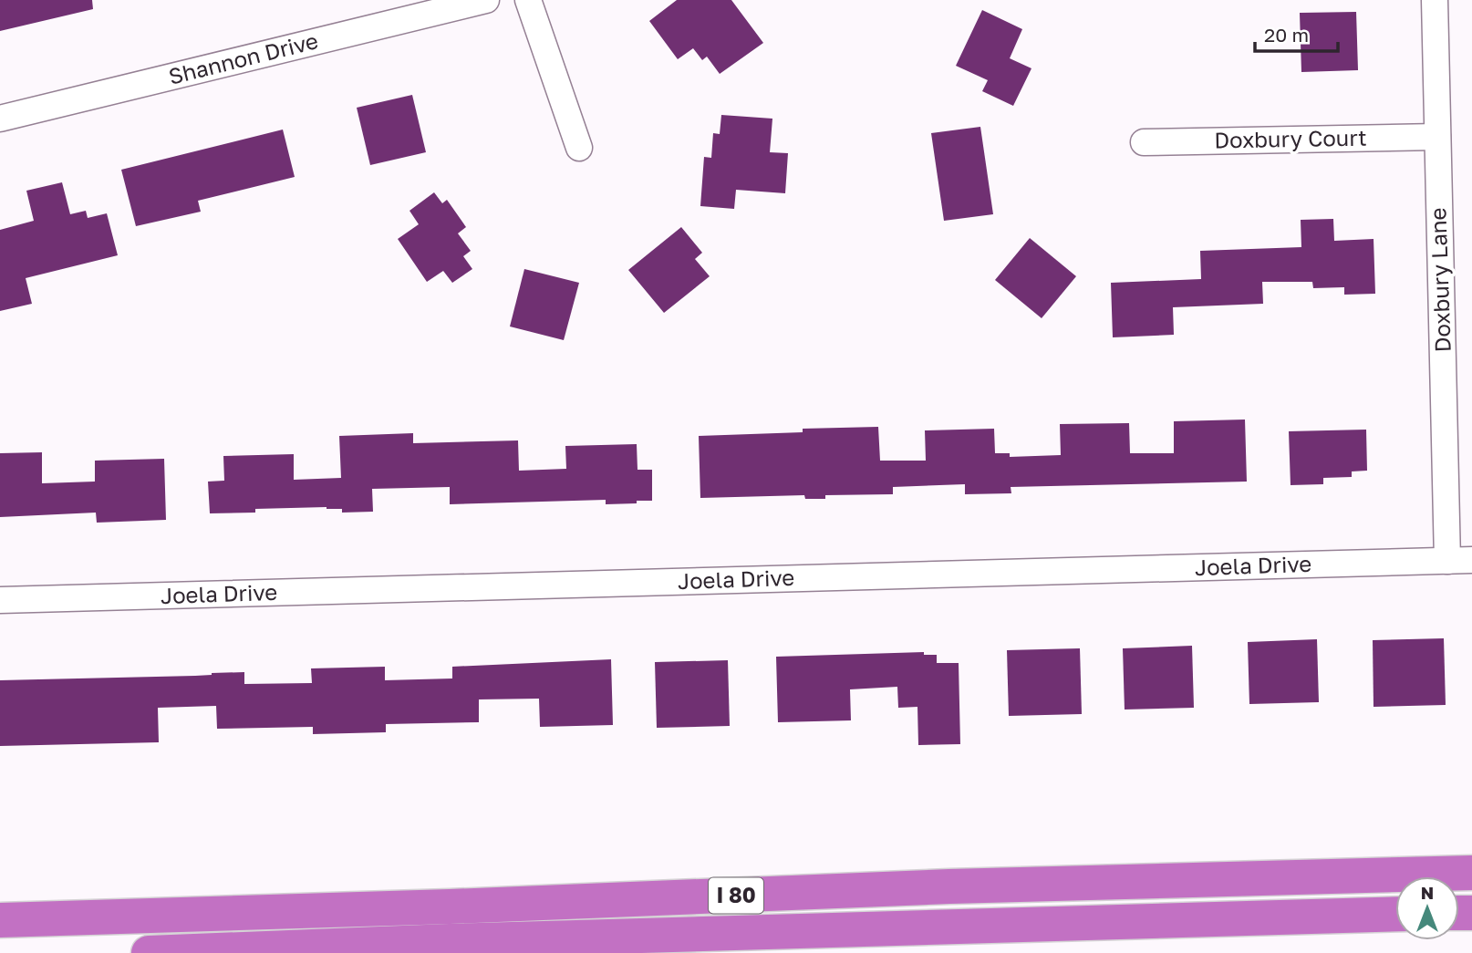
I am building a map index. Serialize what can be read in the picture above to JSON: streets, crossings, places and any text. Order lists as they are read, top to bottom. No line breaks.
{"streets":{"highway":["I 80"],"street":["Shannon Drive","Doxbury Court","Doxbury Lane","Joela Drive"]},"crossings":[["Doxbury Court","Doxbury Lane"],["Doxbury Lane","Joela Drive"]],"scale_bar":"20 m","north":"top"}
